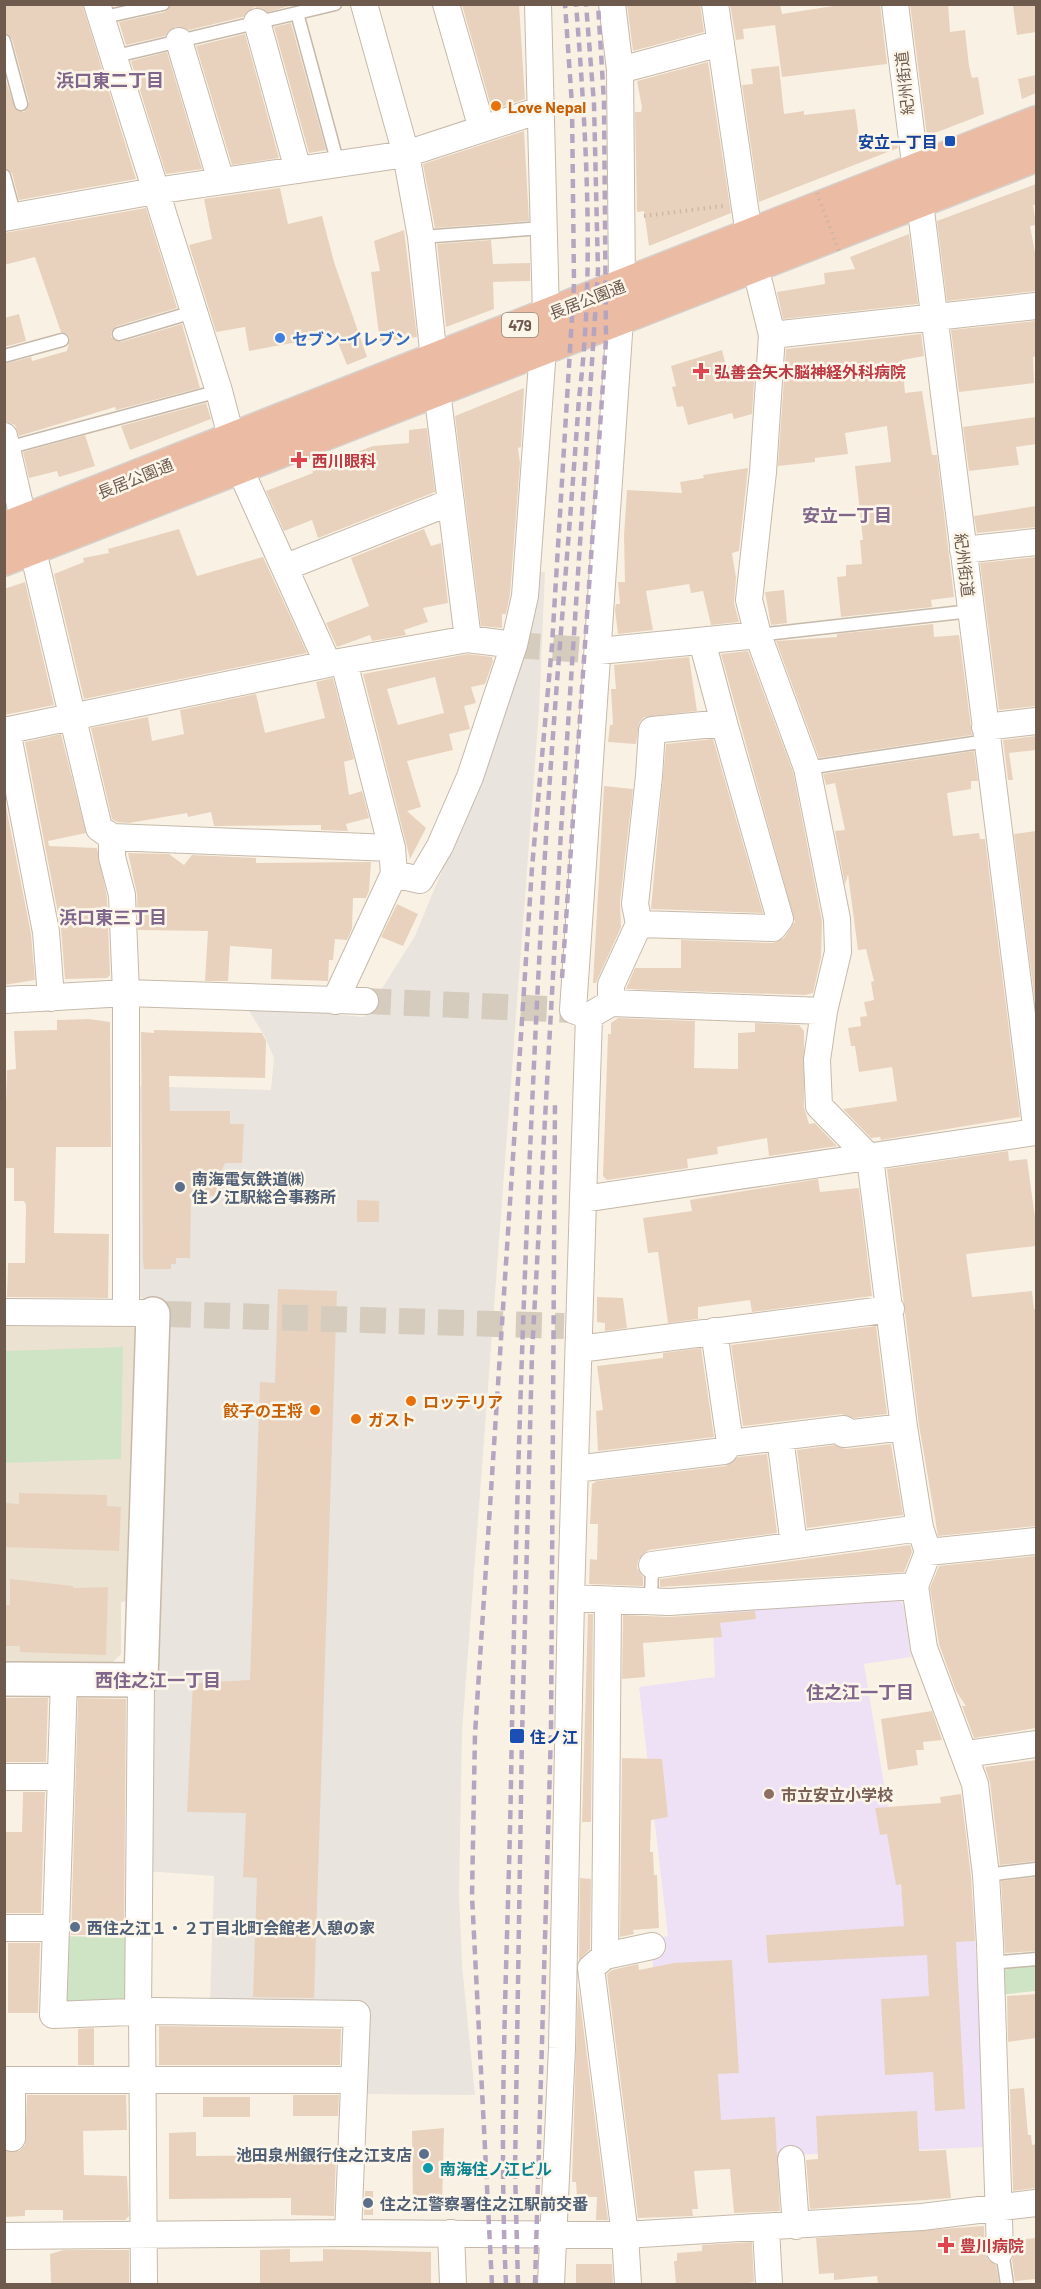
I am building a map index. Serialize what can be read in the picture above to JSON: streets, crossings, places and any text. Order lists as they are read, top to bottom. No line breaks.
{"streets":{"highway":["長居公園通","479"],"street":["紀州街道"]},"crossings":[["紀州街道","長居公園通"]],"districts":["浜口東二丁目","安立一丁目","浜口東三丁目","西住之江一丁目","住之江一丁目"],"places":{"other":["Love Nepal","セブン-イレブン","南海電気鉄道㈱ 住ノ江駅総合事務所","ロッテリア","餃子の王将","ガスト","市立安立小学校","西住之江１・２丁目北町会館老人憩の家","池田泉州銀行住之江支店","南海住ノ江ビル","住之江警察署住之江駅前交番"],"transit":["安立一丁目","住ノ江"],"health":["弘善会矢木脳神経外科病院","西川眼科","豊川病院"]}}
